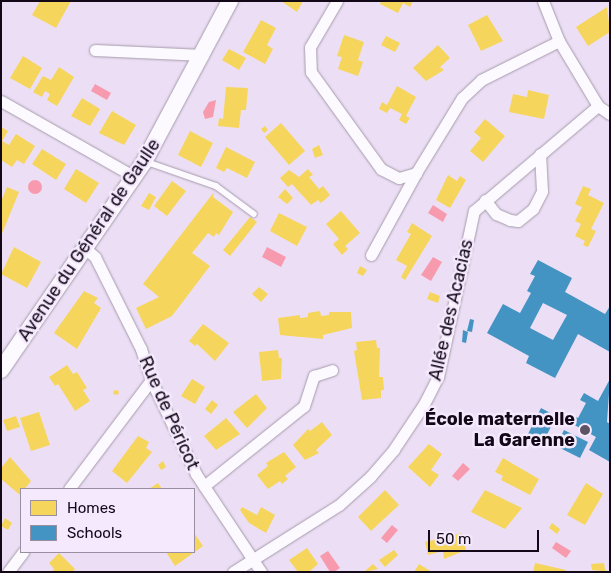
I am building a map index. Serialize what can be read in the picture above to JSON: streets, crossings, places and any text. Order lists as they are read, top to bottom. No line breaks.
{"streets":{"main road":["Avenue du Général de Gaulle"],"street":["Allée des Acacias","Rue de Péricot"]},"crossings":[["Avenue du Général de Gaulle","Rue de Péricot"],["Allée des Acacias","Rue de Péricot"]],"places":["École maternelle La Garenne"],"legend":["Homes","Schools"],"scale_bar":"50 m"}
